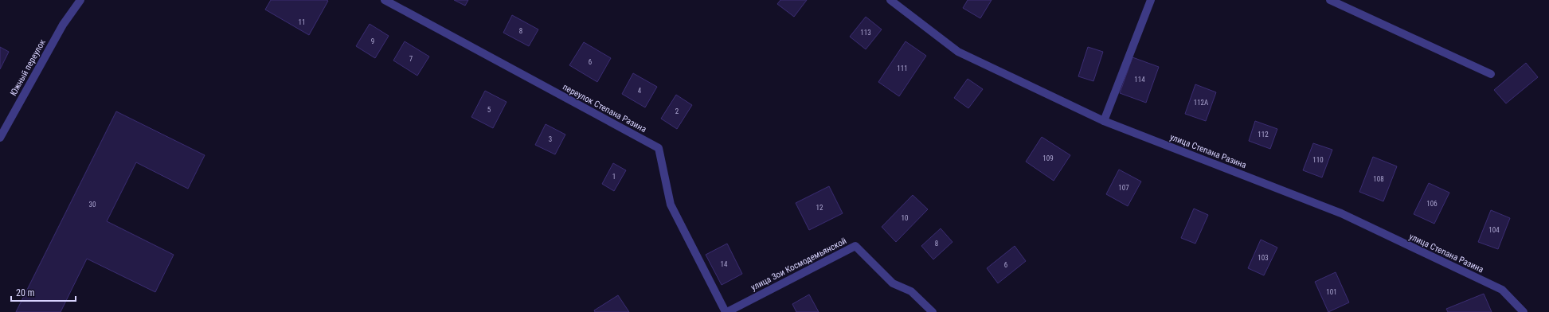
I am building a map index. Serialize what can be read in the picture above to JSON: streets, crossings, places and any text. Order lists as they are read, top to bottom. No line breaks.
{"streets":{"street":["Южный переулок","переулок Степана Разина","улица Степана Разина","улица Зои Космодемьянской"]},"crossings":[["переулок Степана Разина","улица Зои Космодемьянской"]],"house_numbers":["11","8","113","9","7","6","111","114","4","112А","5","2","112","3","109","110","1","108","107","106","30","12","10","104","8","103","14","6","101"],"scale_bar":"20 m"}
